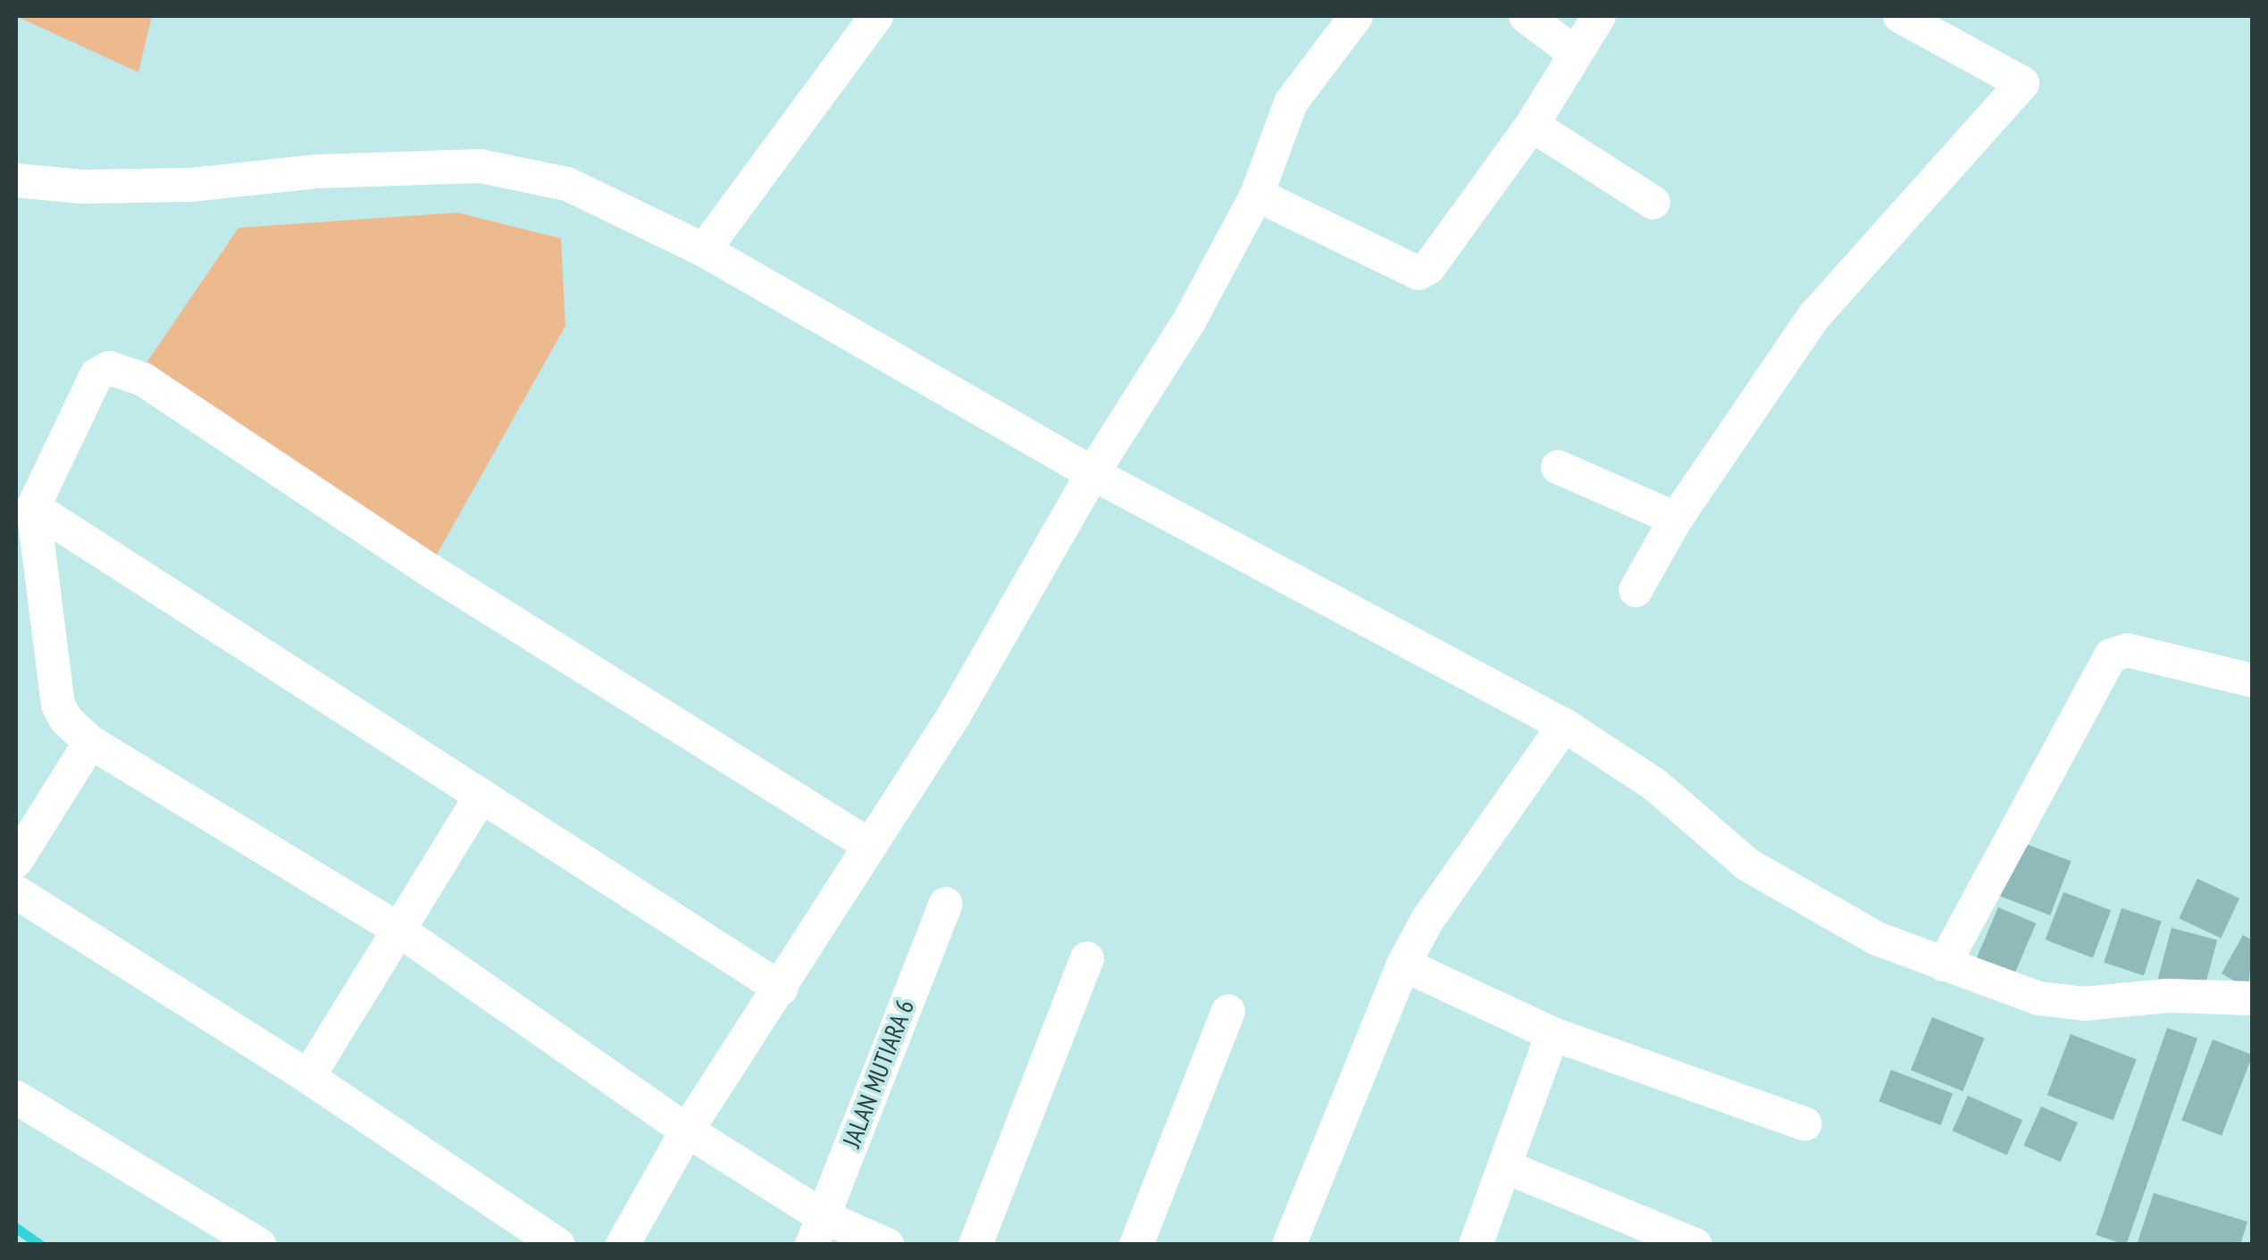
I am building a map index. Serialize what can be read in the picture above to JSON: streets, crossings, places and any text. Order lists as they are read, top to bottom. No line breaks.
{"streets":{"street":["JALAN MUTIARA 6"]}}
